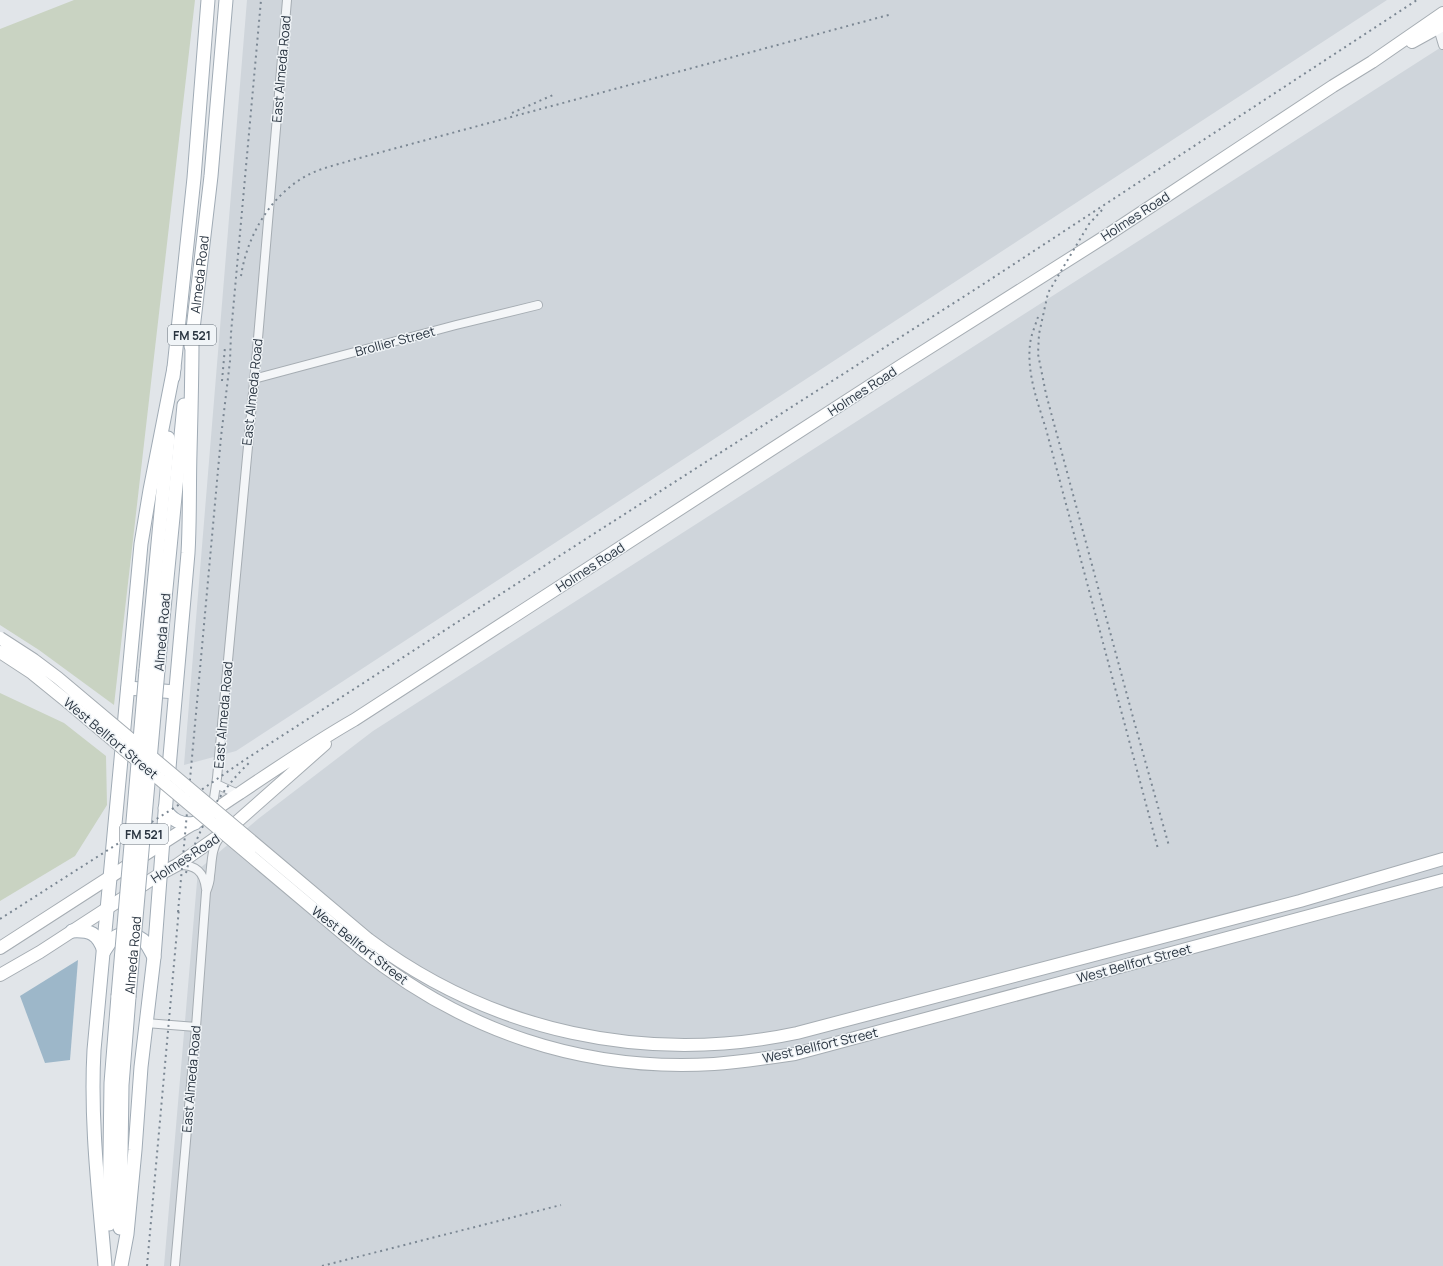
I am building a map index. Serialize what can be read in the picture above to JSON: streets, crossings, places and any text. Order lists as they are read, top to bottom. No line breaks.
{"streets":{"main road":["Holmes Road","Almeda Road","FM 521","West Bellfort Street"],"street":["East Almeda Road","Brollier Street"]},"crossings":[["East Almeda Road","Holmes Road"],["East Almeda Road","Brollier Street"]]}
